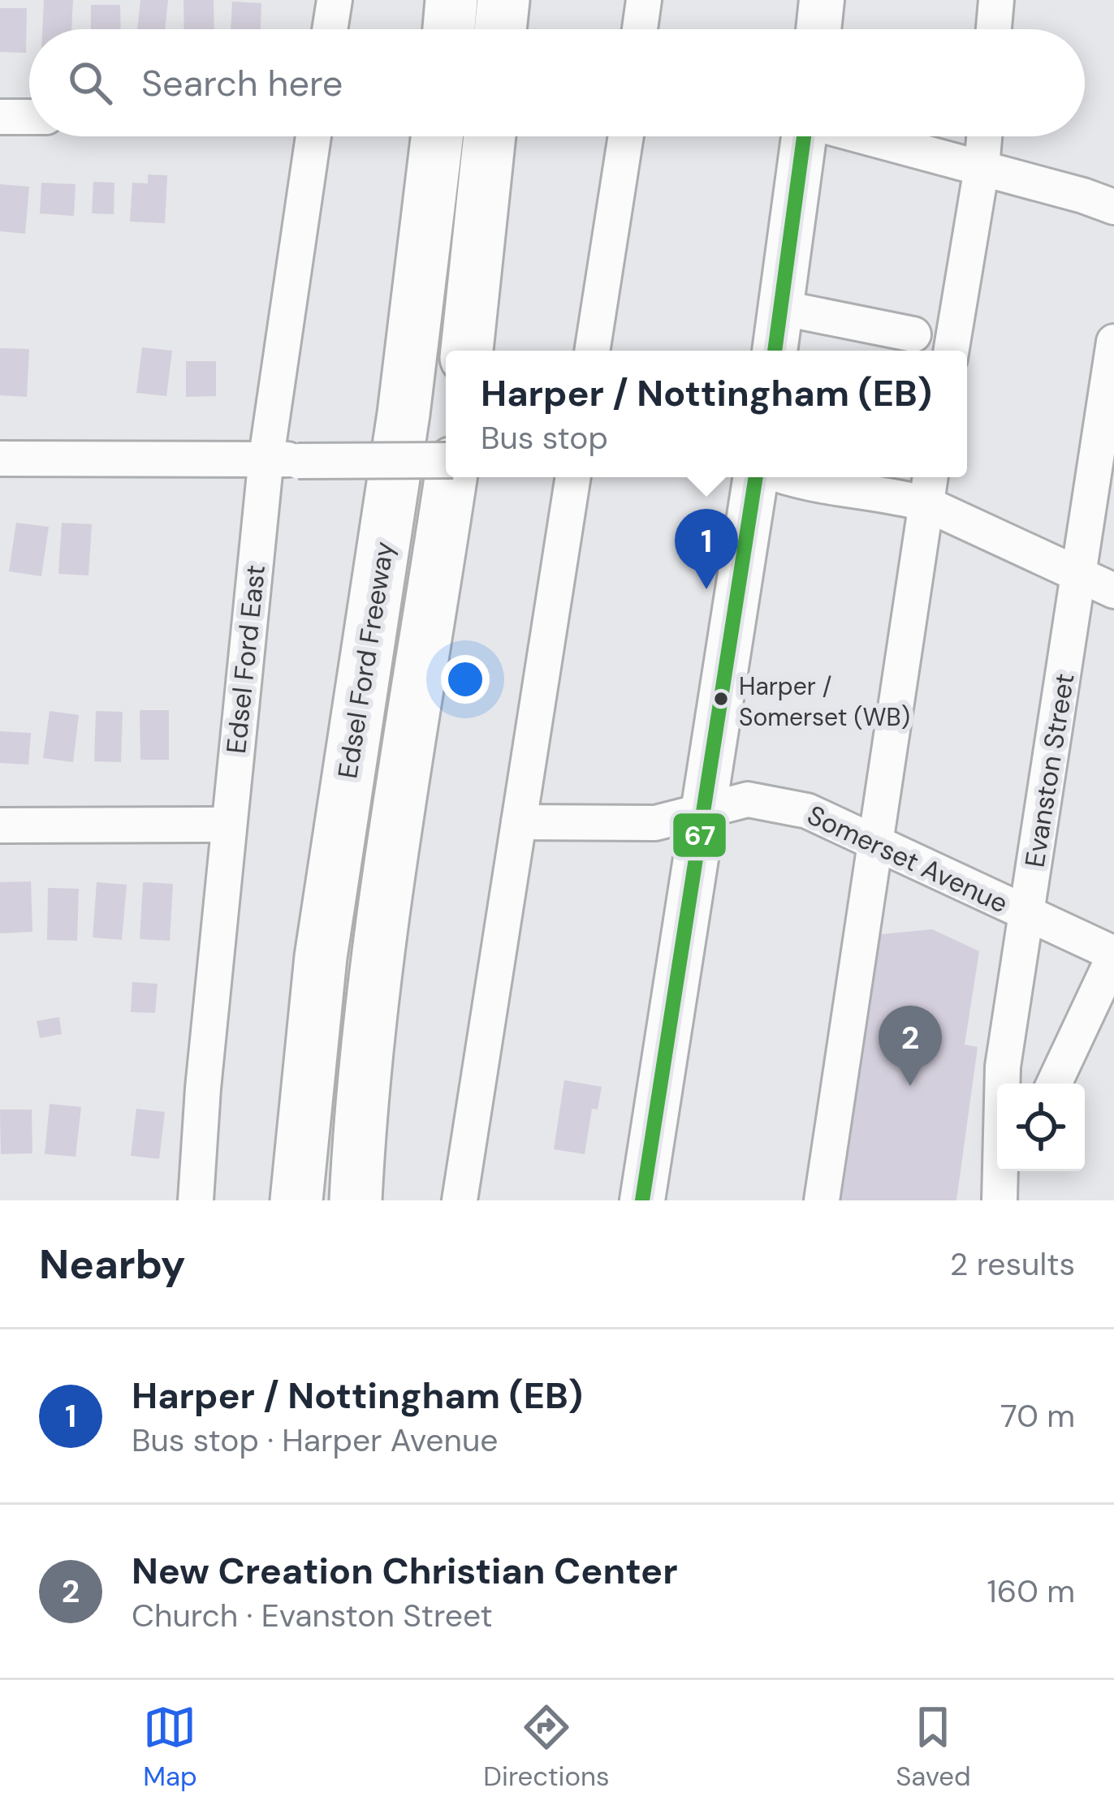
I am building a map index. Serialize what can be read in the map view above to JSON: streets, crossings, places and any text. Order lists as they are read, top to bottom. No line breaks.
{"streets":{"highway":["Edsel Ford Freeway"],"street":["Edsel Ford East","Evanston Street","Somerset Avenue"]},"crossings":[["Evanston Street","Somerset Avenue"]],"places":["Harper / Somerset (WB)"],"lines":["transit line 67"],"page":{"search":"Search here","popup":["Harper / Nottingham (EB)","Bus stop"],"pins":["1","2"],"heading":["Nearby","2 results"],"list":[{"mark":"1","name":"Harper / Nottingham (EB)","note":"Bus stop · Harper Avenue","value":"70 m"},{"mark":"2","name":"New Creation Christian Center","note":"Church · Evanston Street","value":"160 m"}],"nav":["Map","Directions","Saved"]}}
